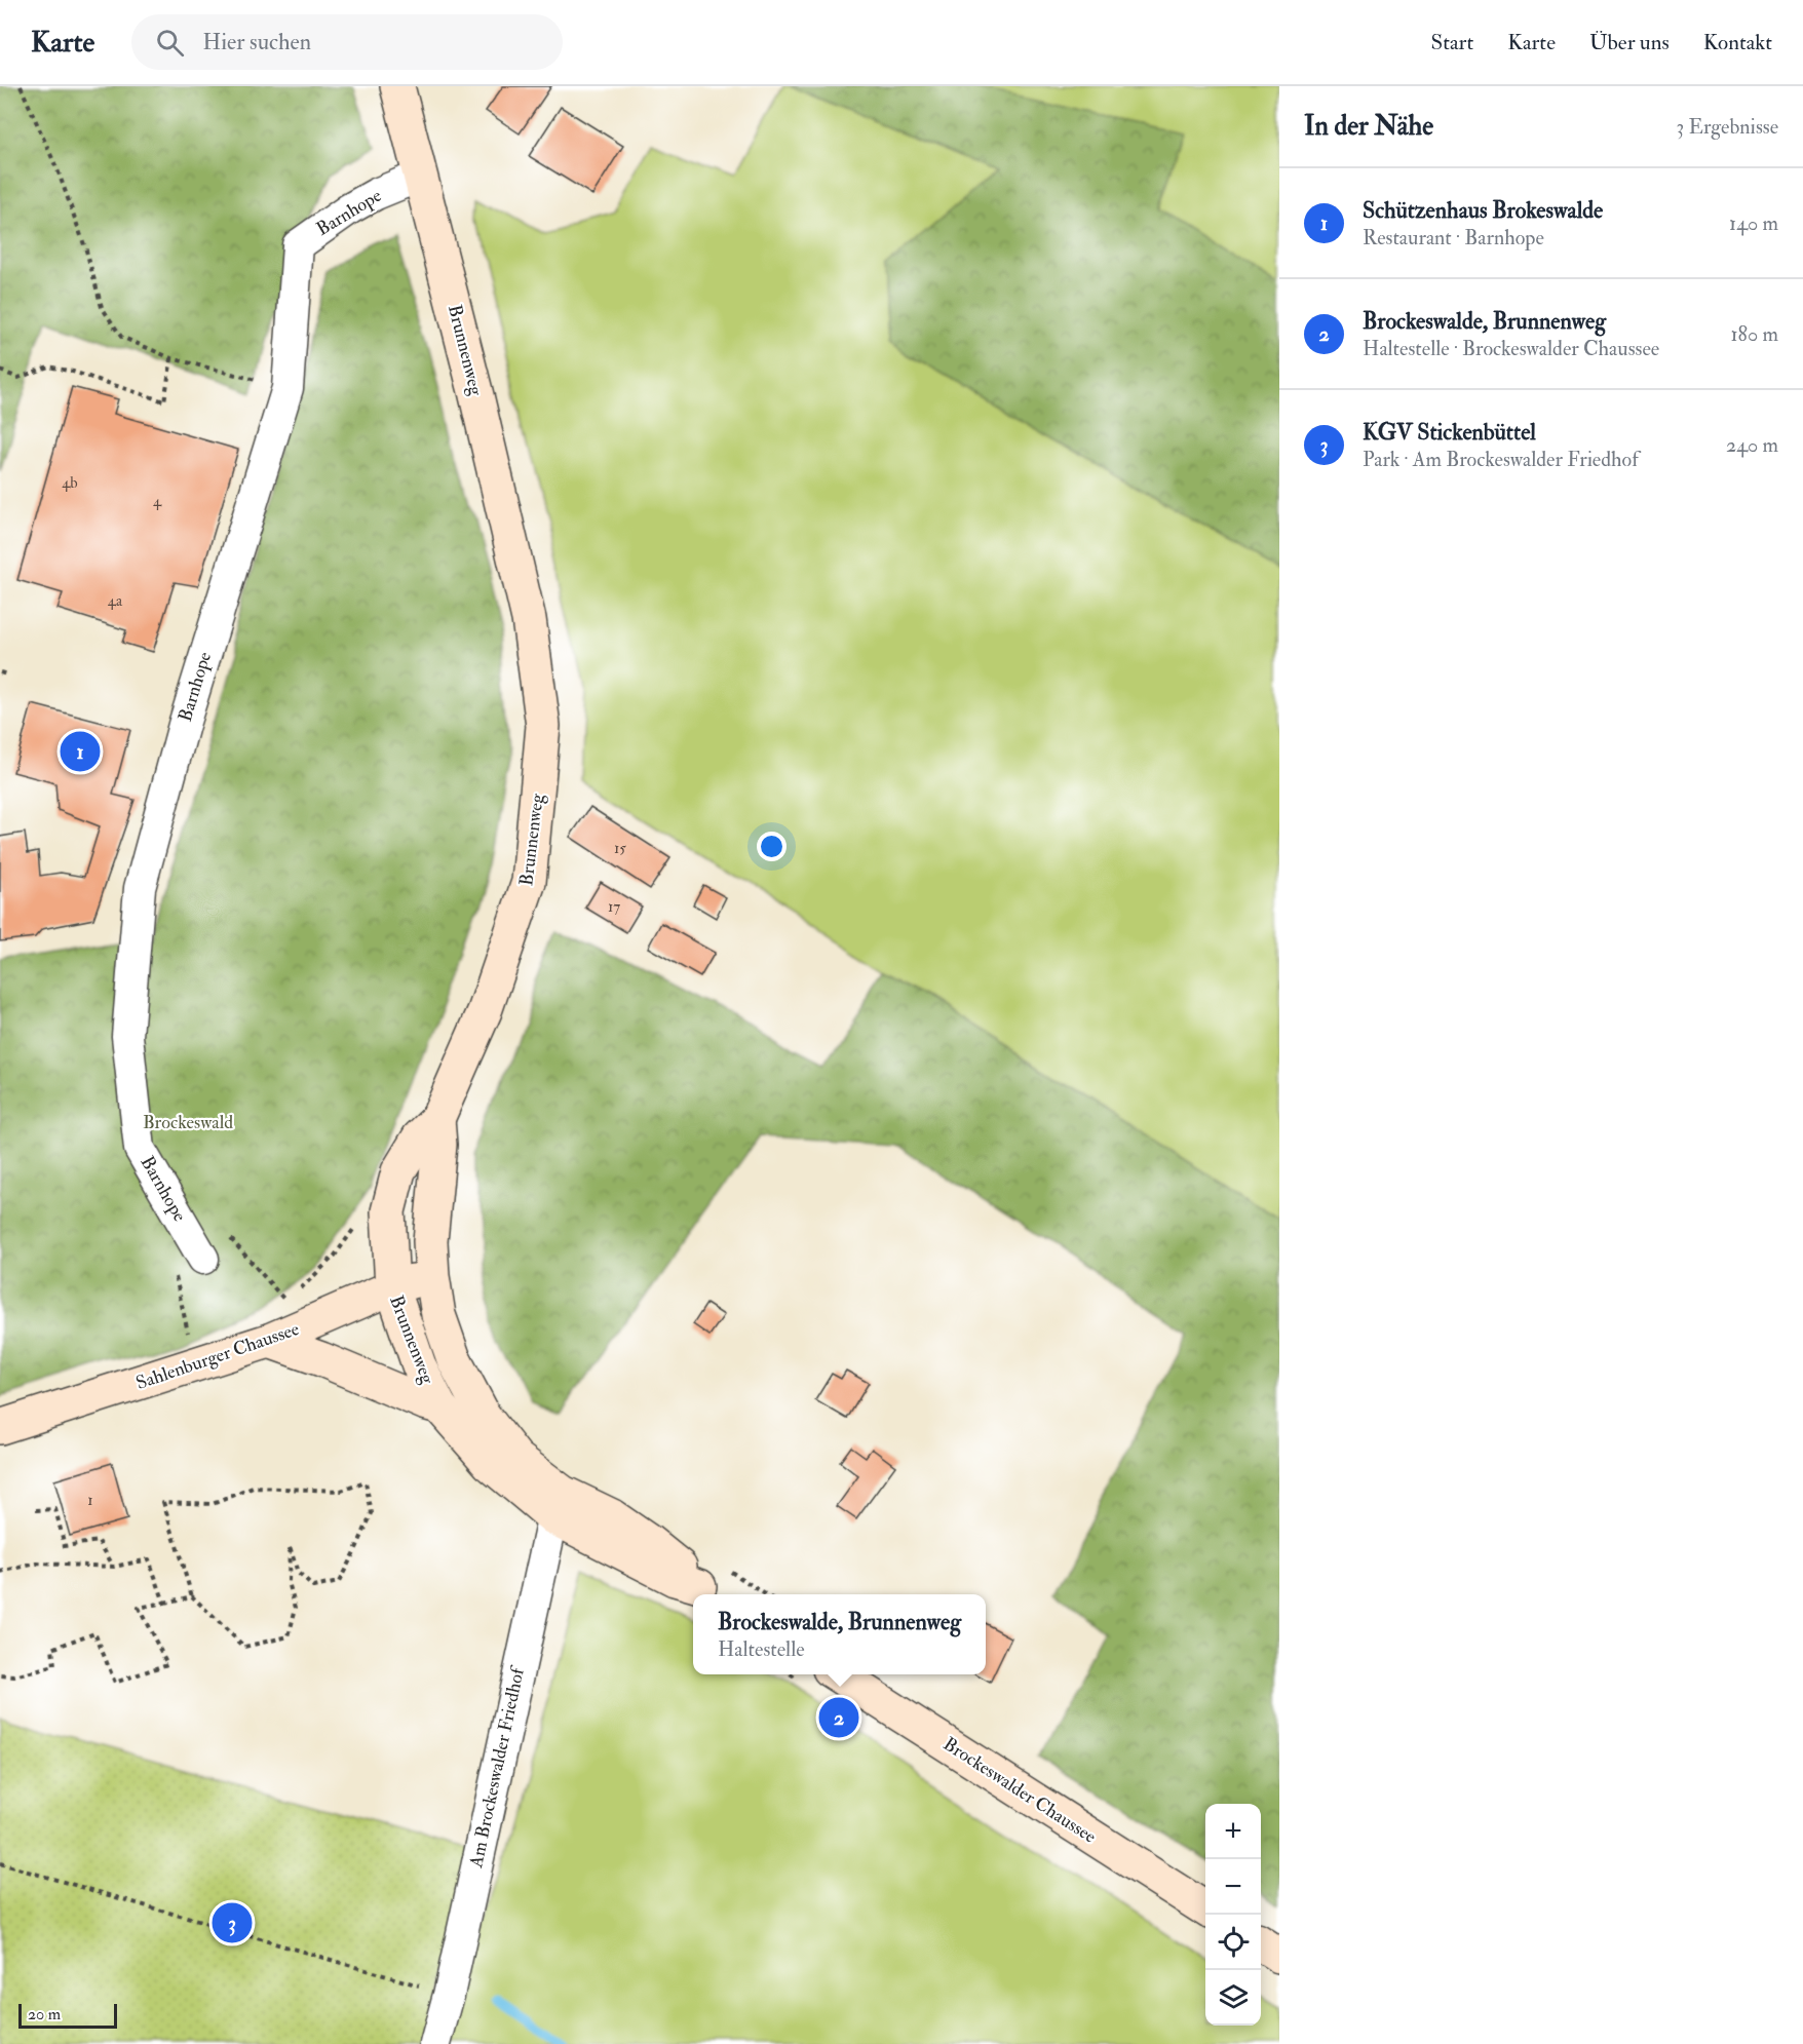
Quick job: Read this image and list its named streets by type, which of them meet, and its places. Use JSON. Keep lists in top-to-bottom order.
{
  "streets": {
    "street": [
      "Barnhope",
      "Brunnenweg",
      "Sahlenburger Chaussee",
      "Am Brockeswalder Friedhof",
      "Brockeswalder Chaussee"
    ]
  },
  "crossings": [
    ["Barnhope", "Brunnenweg"],
    ["Brunnenweg", "Sahlenburger Chaussee"],
    ["Brunnenweg", "Am Brockeswalder Friedhof"]
  ],
  "parks": ["Brockeswald"],
  "house_numbers": [
    "4b",
    "4",
    "4a",
    "15",
    "17",
    "1"
  ],
  "scale_bar": "20 m",
  "page": {
    "header": "Karte",
    "search": "Hier suchen",
    "nav": [
      "Start",
      "Karte",
      "Über uns",
      "Kontakt"
    ],
    "heading": ["In der Nähe", "3 Ergebnisse"],
    "list": [
      {
        "mark": "1",
        "name": "Schützenhaus Brokeswalde",
        "note": "Restaurant · Barnhope",
        "value": "140 m"
      },
      {
        "mark": "2",
        "name": "Brockeswalde, Brunnenweg",
        "note": "Haltestelle · Brockeswalder Chaussee",
        "value": "180 m"
      },
      {
        "mark": "3",
        "name": "KGV Stickenbüttel",
        "note": "Park · Am Brockeswalder Friedhof",
        "value": "240 m"
      }
    ],
    "pins": ["1", "2", "3"],
    "popup": ["Brockeswalde, Brunnenweg", "Haltestelle"],
    "map_buttons": ["+", "−"],
    "scale": "20 m"
  }
}
